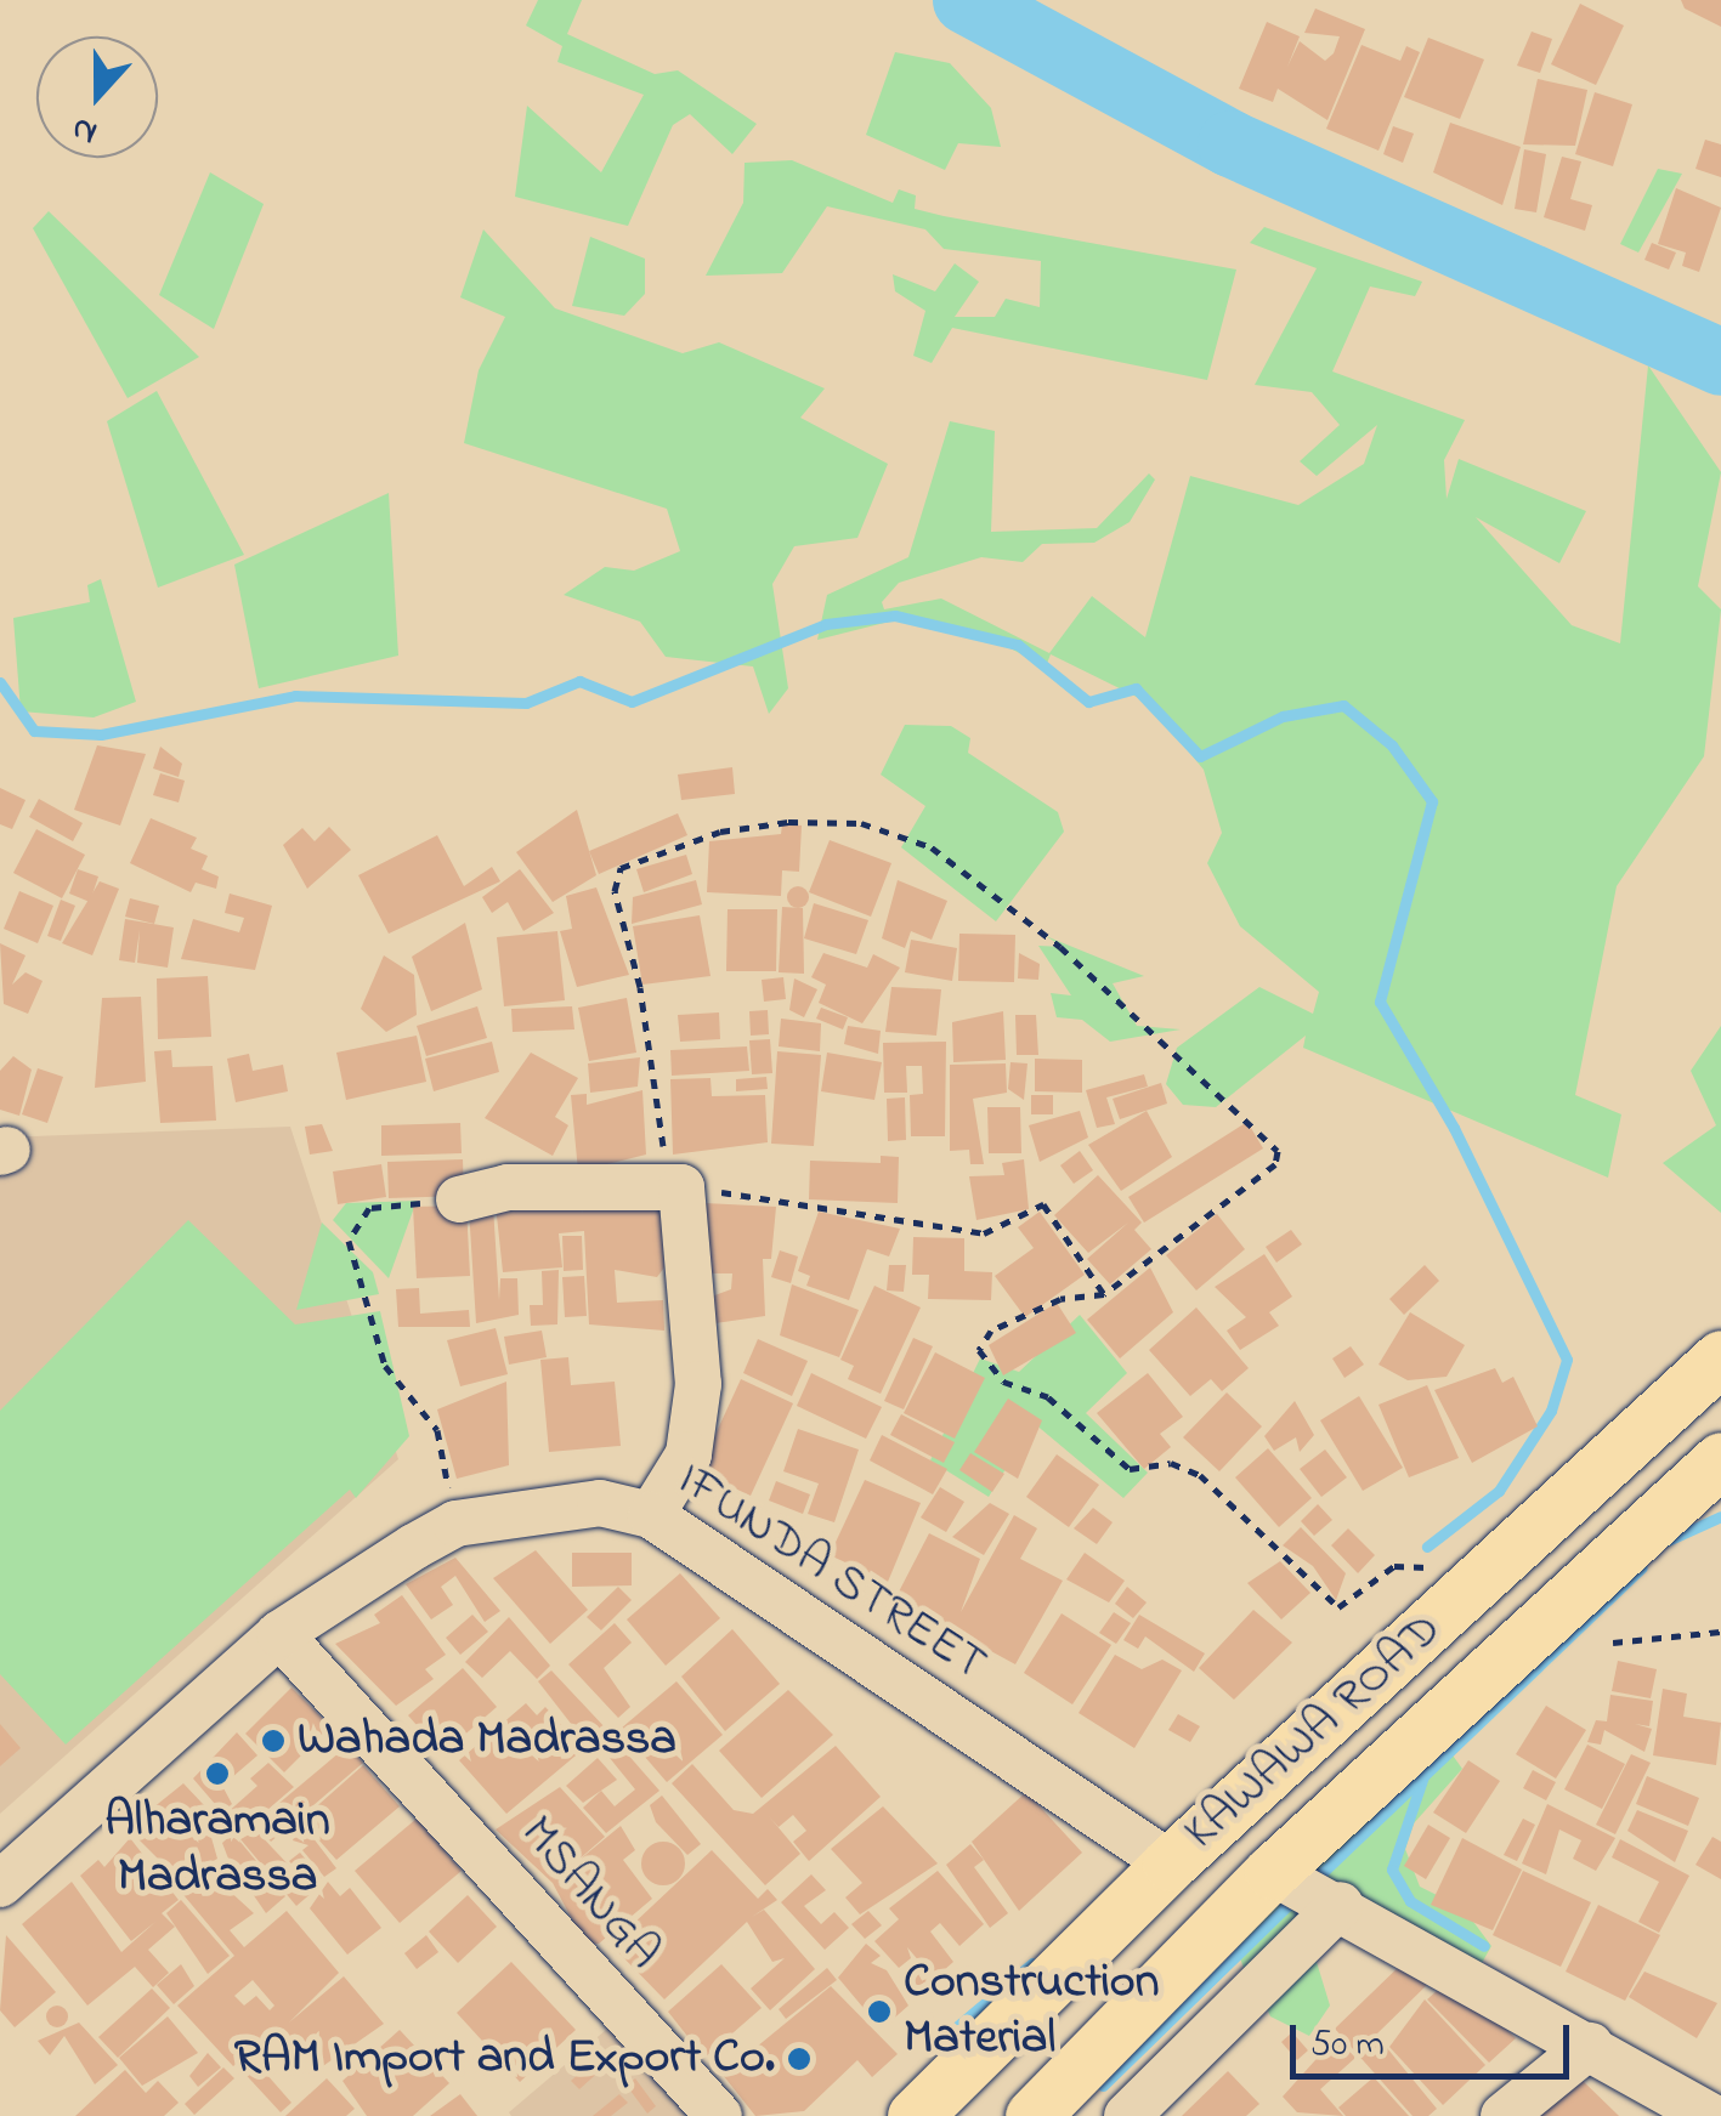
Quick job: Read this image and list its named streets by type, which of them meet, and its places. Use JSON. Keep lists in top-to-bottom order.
{
  "streets": {
    "main road": ["KAWAWA ROAD"],
    "street": ["IFUNDA STREET", "MSANGA"]
  },
  "crossings": [
    ["IFUNDA STREET", "KAWAWA ROAD"],
    ["IFUNDA STREET", "MSANGA"]
  ],
  "places": [
    "Wahada Madrassa",
    "Alharamain Madrassa",
    "Construction Material",
    "RAM Import and Export Co."
  ],
  "scale_bar": "50 m",
  "north": "bottom"
}
